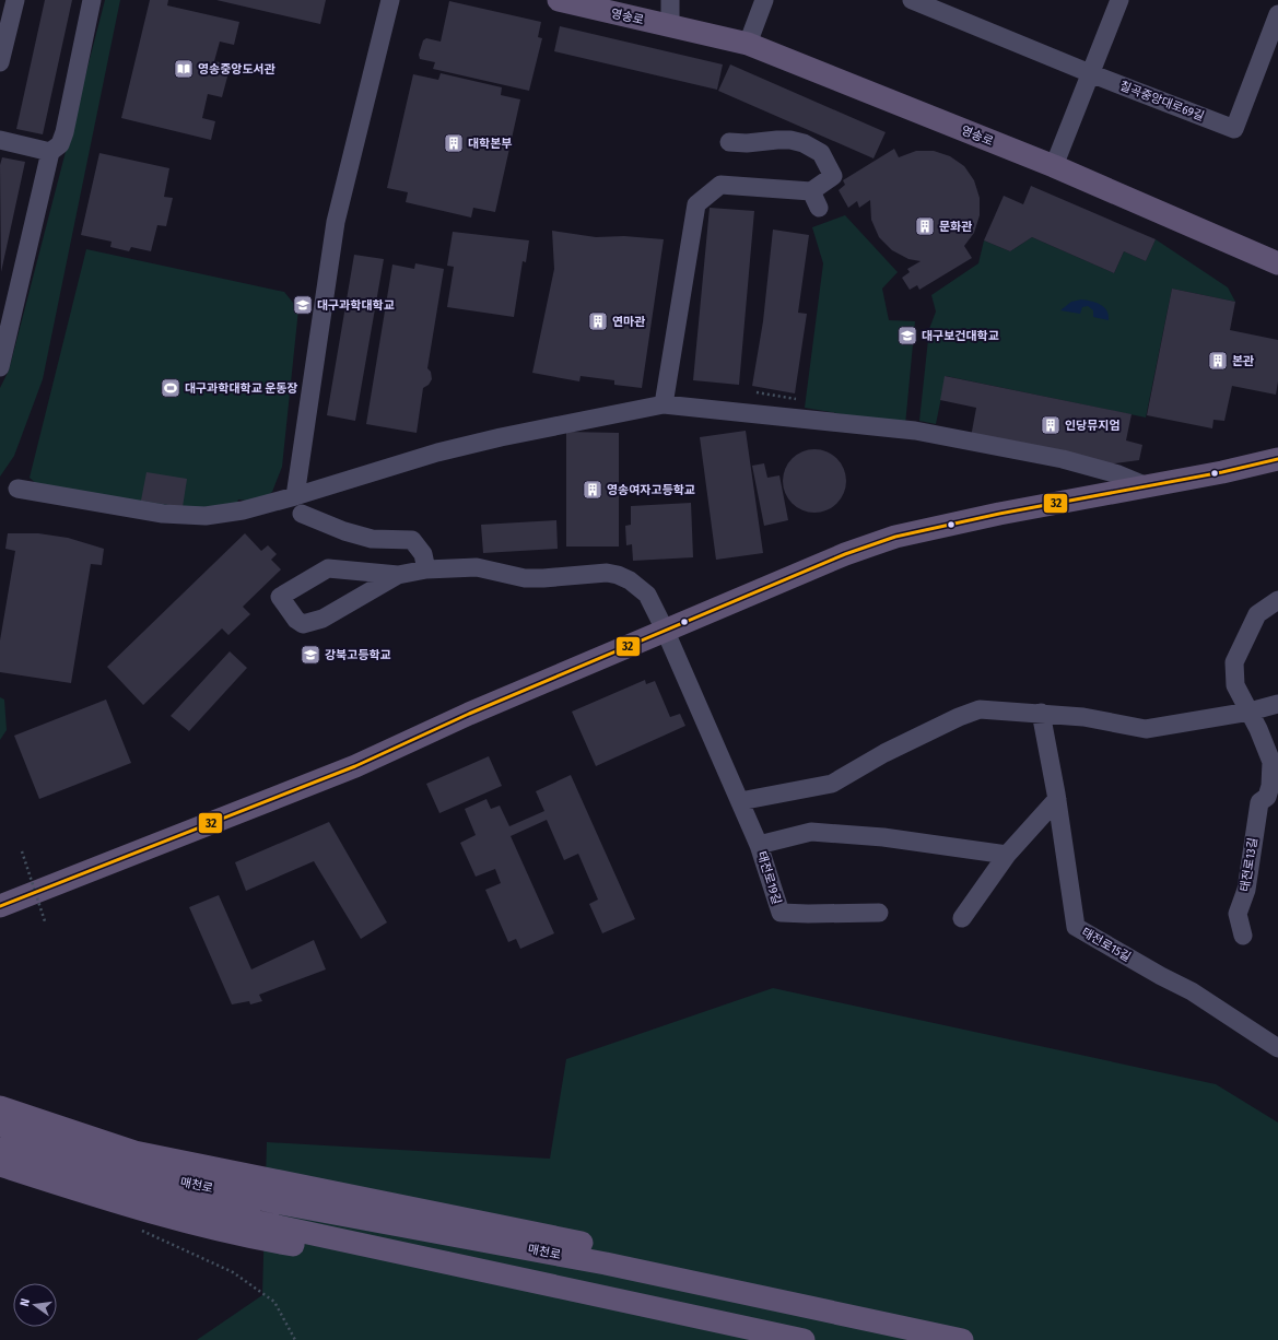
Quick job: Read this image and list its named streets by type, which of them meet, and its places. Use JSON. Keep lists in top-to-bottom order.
{
  "streets": {
    "main road": ["영송로", "매천로"],
    "street": [
      "칠곡중앙대로69길",
      "태전로13길",
      "태전로19길",
      "태전로15길"
    ]
  },
  "places": {
    "library": ["영송중앙도서관"],
    "building": [
      "대학본부",
      "문화관",
      "연마관",
      "본관",
      "인당뮤지엄",
      "영송여자고등학교"
    ],
    "school or university": ["대구과학대학교", "대구보건대학교", "강북고등학교"],
    "sports": ["대구과학대학교 운동장"]
  },
  "lines": ["transit line 32"],
  "north": "left"
}
